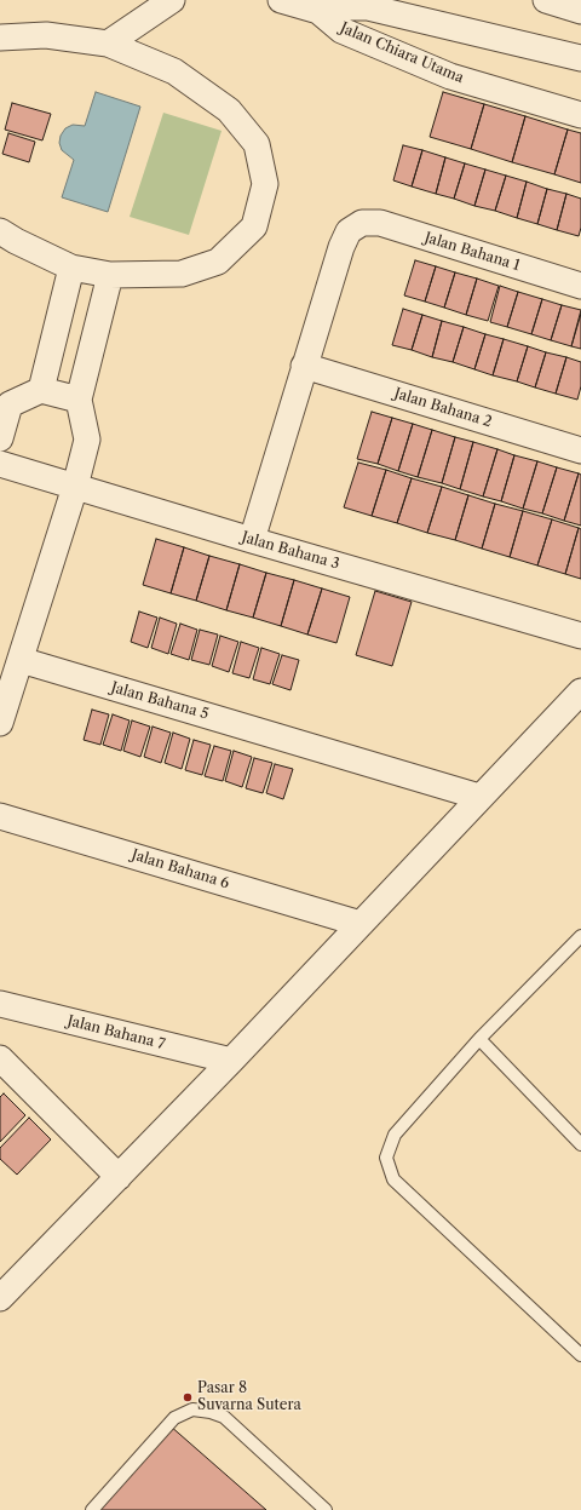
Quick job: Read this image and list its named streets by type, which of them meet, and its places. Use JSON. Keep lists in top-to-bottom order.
{
  "streets": {
    "street": [
      "Jalan Chiara Utama",
      "Jalan Bahana 1",
      "Jalan Bahana 2",
      "Jalan Bahana 3",
      "Jalan Bahana 5",
      "Jalan Bahana 6",
      "Jalan Bahana 7"
    ]
  },
  "crossings": [
    ["Jalan Bahana 1", "Jalan Bahana 2"]
  ],
  "places": ["Pasar 8 Suvarna Sutera"]
}
